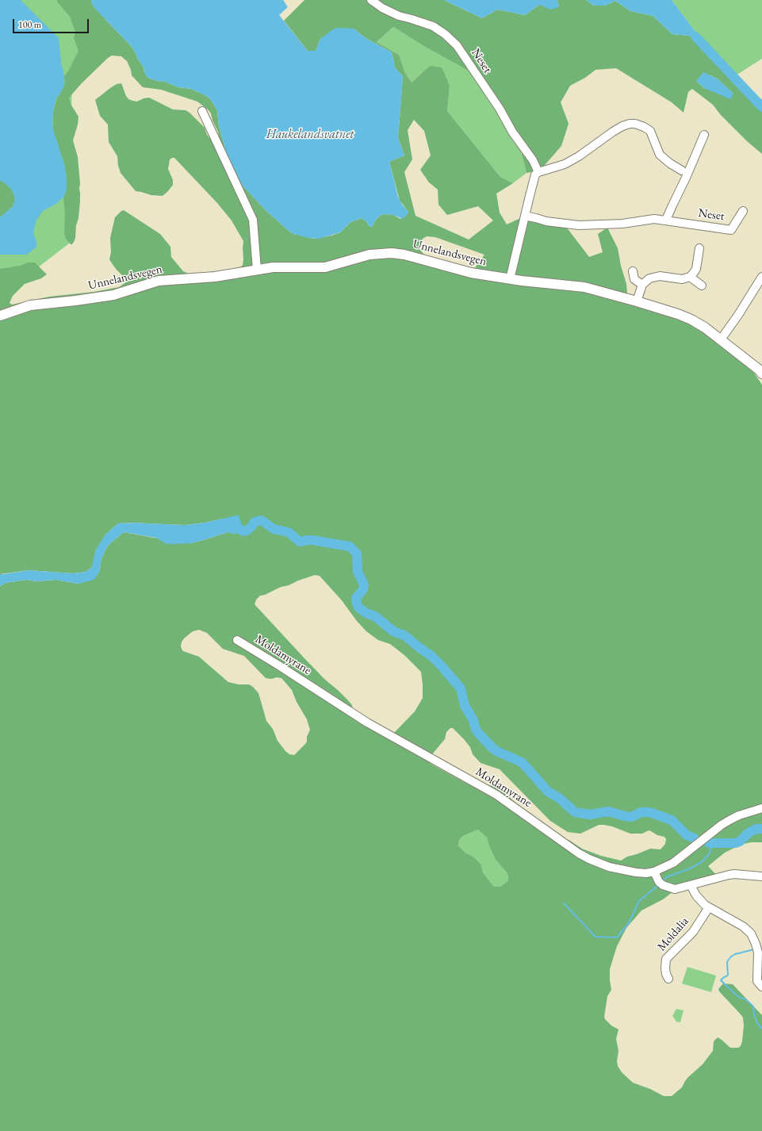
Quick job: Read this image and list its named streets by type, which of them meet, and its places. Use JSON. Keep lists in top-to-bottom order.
{
  "streets": {
    "main road": ["Unnelandsvegen"],
    "street": ["Neset", "Moldamyrane", "Moldalia"]
  },
  "water": ["Haukelandsvatnet"],
  "scale_bar": "100 m"
}
